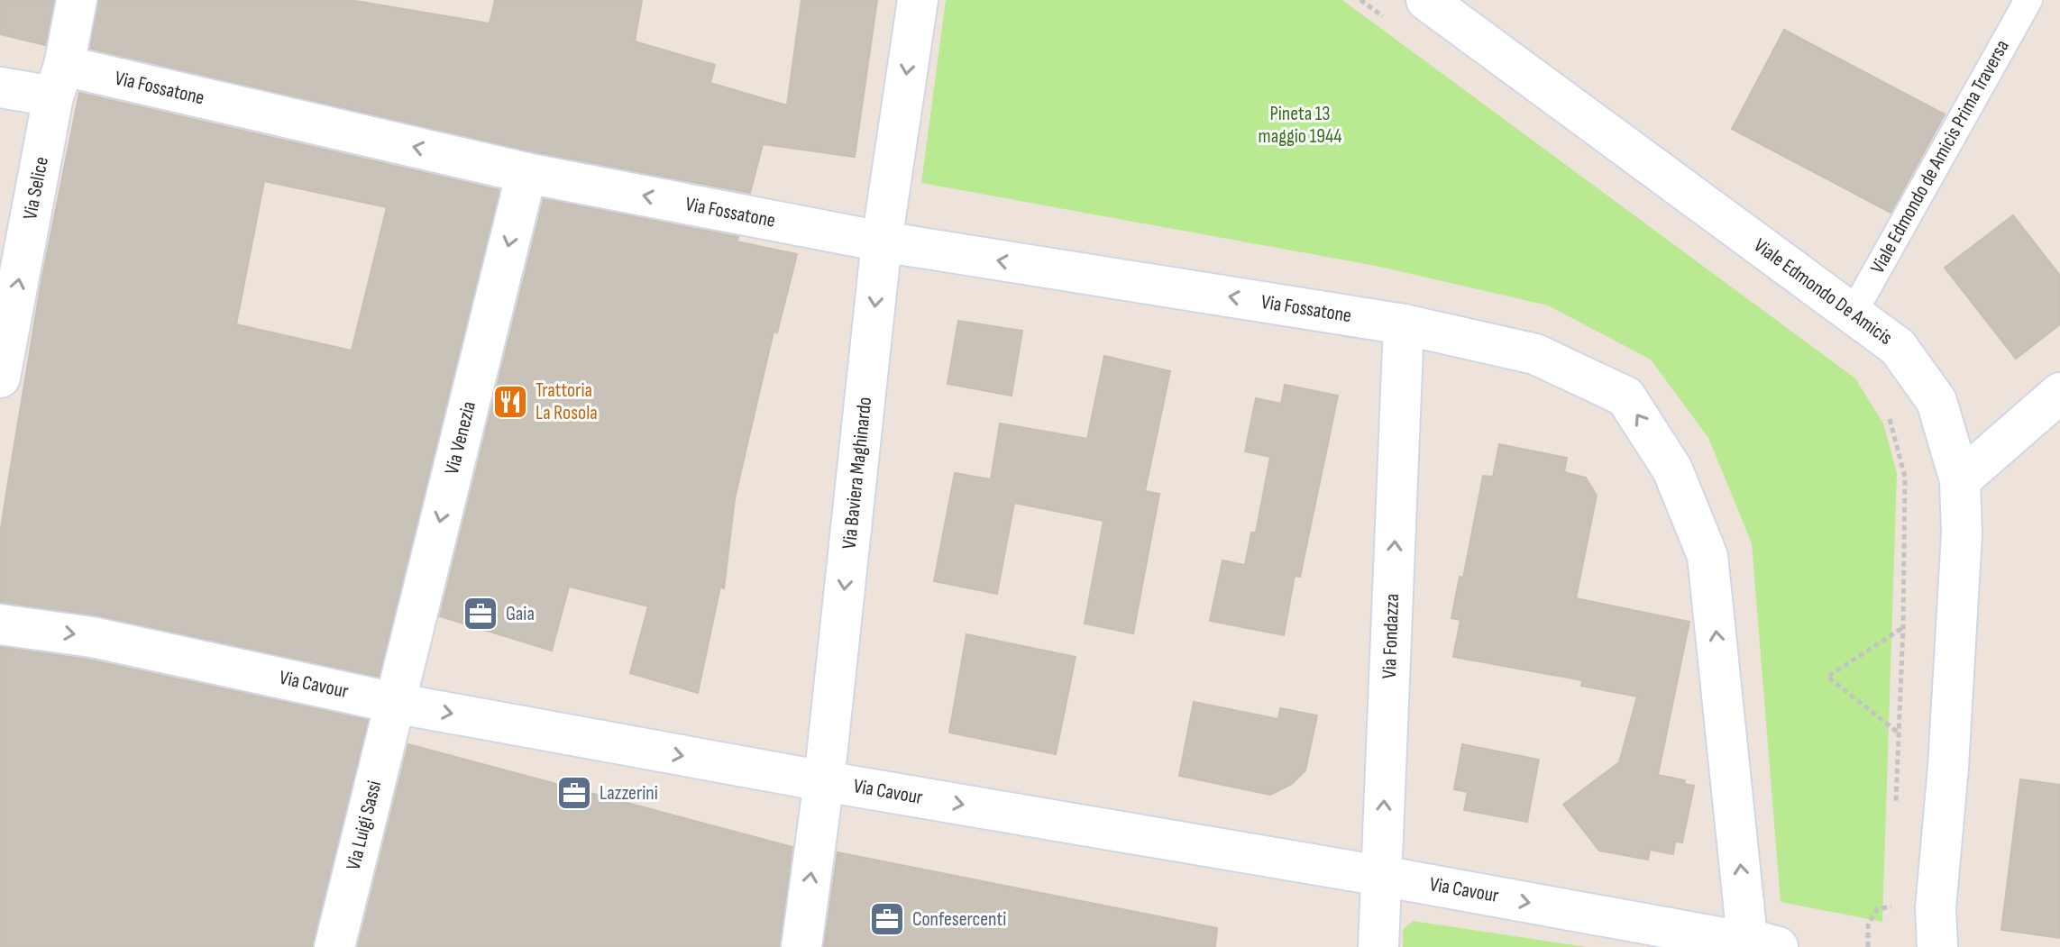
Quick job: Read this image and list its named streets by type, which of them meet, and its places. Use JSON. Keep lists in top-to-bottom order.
{
  "streets": {
    "street": [
      "Via Fossatone",
      "Via Selice",
      "Viale Edmondo De Amicis",
      "Via Venezia",
      "Via Baviera Maghinardo",
      "Via Fondazza",
      "Via Cavour",
      "Via Luigi Sassi"
    ],
    "lane": ["Viale Edmondo de Amicis Prima Traversa"]
  },
  "crossings": [
    ["Via Fossatone", "Via Selice"],
    ["Via Fossatone", "Via Venezia"],
    ["Via Fossatone", "Via Baviera Maghinardo"],
    ["Via Fossatone", "Via Fondazza"],
    ["Viale Edmondo de Amicis Prima Traversa", "Viale Edmondo De Amicis"],
    ["Via Venezia", "Via Cavour"],
    ["Via Venezia", "Via Luigi Sassi"],
    ["Via Baviera Maghinardo", "Via Cavour"],
    ["Via Fondazza", "Via Cavour"],
    ["Via Cavour", "Via Luigi Sassi"]
  ],
  "one_way": [
    "Via Fossatone",
    "Via Selice",
    "Via Venezia",
    "Via Fondazza",
    "Via Cavour"
  ],
  "parks": ["Pineta 13 maggio 1944"],
  "places": {
    "restaurant": ["Trattoria La Rosola"],
    "office": ["Gaia", "Lazzerini", "Confesercenti"]
  }
}
